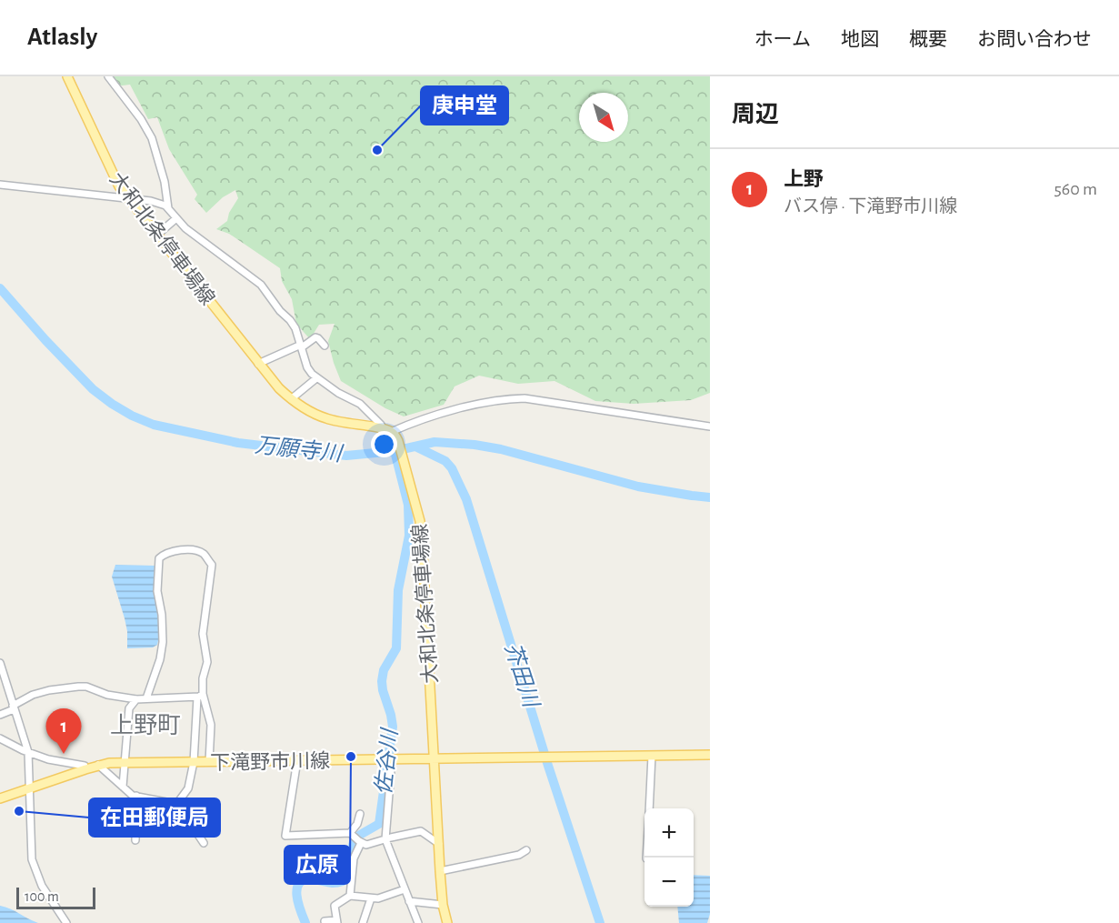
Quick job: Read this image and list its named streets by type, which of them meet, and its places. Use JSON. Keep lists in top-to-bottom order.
{
  "streets": {
    "main road": ["大和北条停車場線", "下滝野市川線"]
  },
  "crossings": [
    ["大和北条停車場線", "下滝野市川線"]
  ],
  "districts": ["上野町"],
  "water": ["万願寺川", "芥田川", "佐谷川"],
  "places": ["庚申堂", "広原", "在田郵便局"],
  "scale_bar": "100 m",
  "north": "bottom right",
  "page": {
    "header": "Atlasly",
    "nav": [
      "ホーム",
      "地図",
      "概要",
      "お問い合わせ"
    ],
    "heading": "周辺",
    "list": [
      {
        "mark": "1",
        "name": "上野",
        "note": "バス停 · 下滝野市川線",
        "value": "560 m"
      }
    ],
    "pins": "1",
    "map_buttons": ["+", "−"],
    "scale": "100 m"
  }
}
